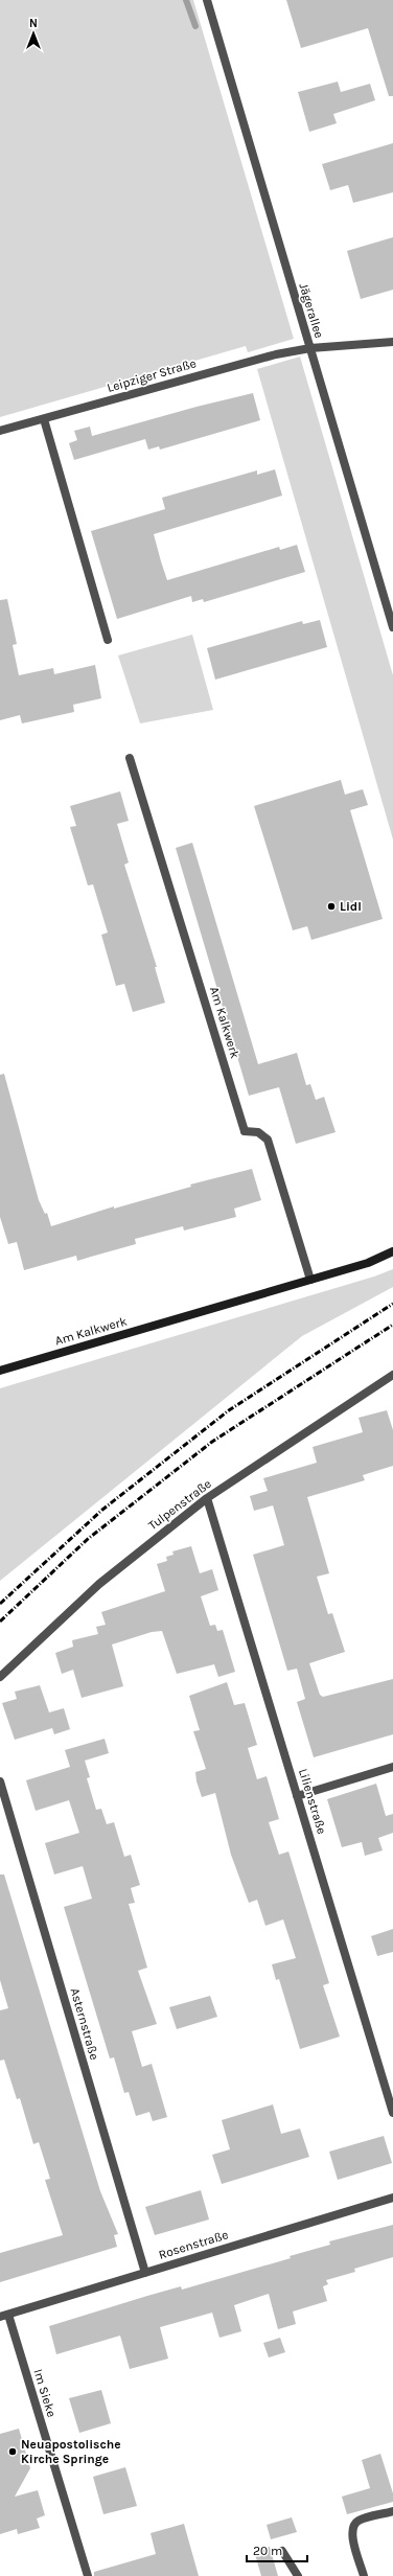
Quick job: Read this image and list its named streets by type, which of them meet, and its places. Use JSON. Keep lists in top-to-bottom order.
{
  "streets": {
    "street": [
      "Jägerallee",
      "Leipziger Straße",
      "Am Kalkwerk",
      "Tulpenstraße",
      "Lilienstraße",
      "Asternstraße",
      "Rosenstraße",
      "Im Sieke"
    ]
  },
  "crossings": [
    ["Jägerallee", "Leipziger Straße"],
    ["Tulpenstraße", "Lilienstraße"],
    ["Asternstraße", "Rosenstraße"],
    ["Rosenstraße", "Im Sieke"]
  ],
  "places": ["Lidl", "Neuapostolische Kirche Springe"],
  "scale_bar": "20 m",
  "north": "top"
}
